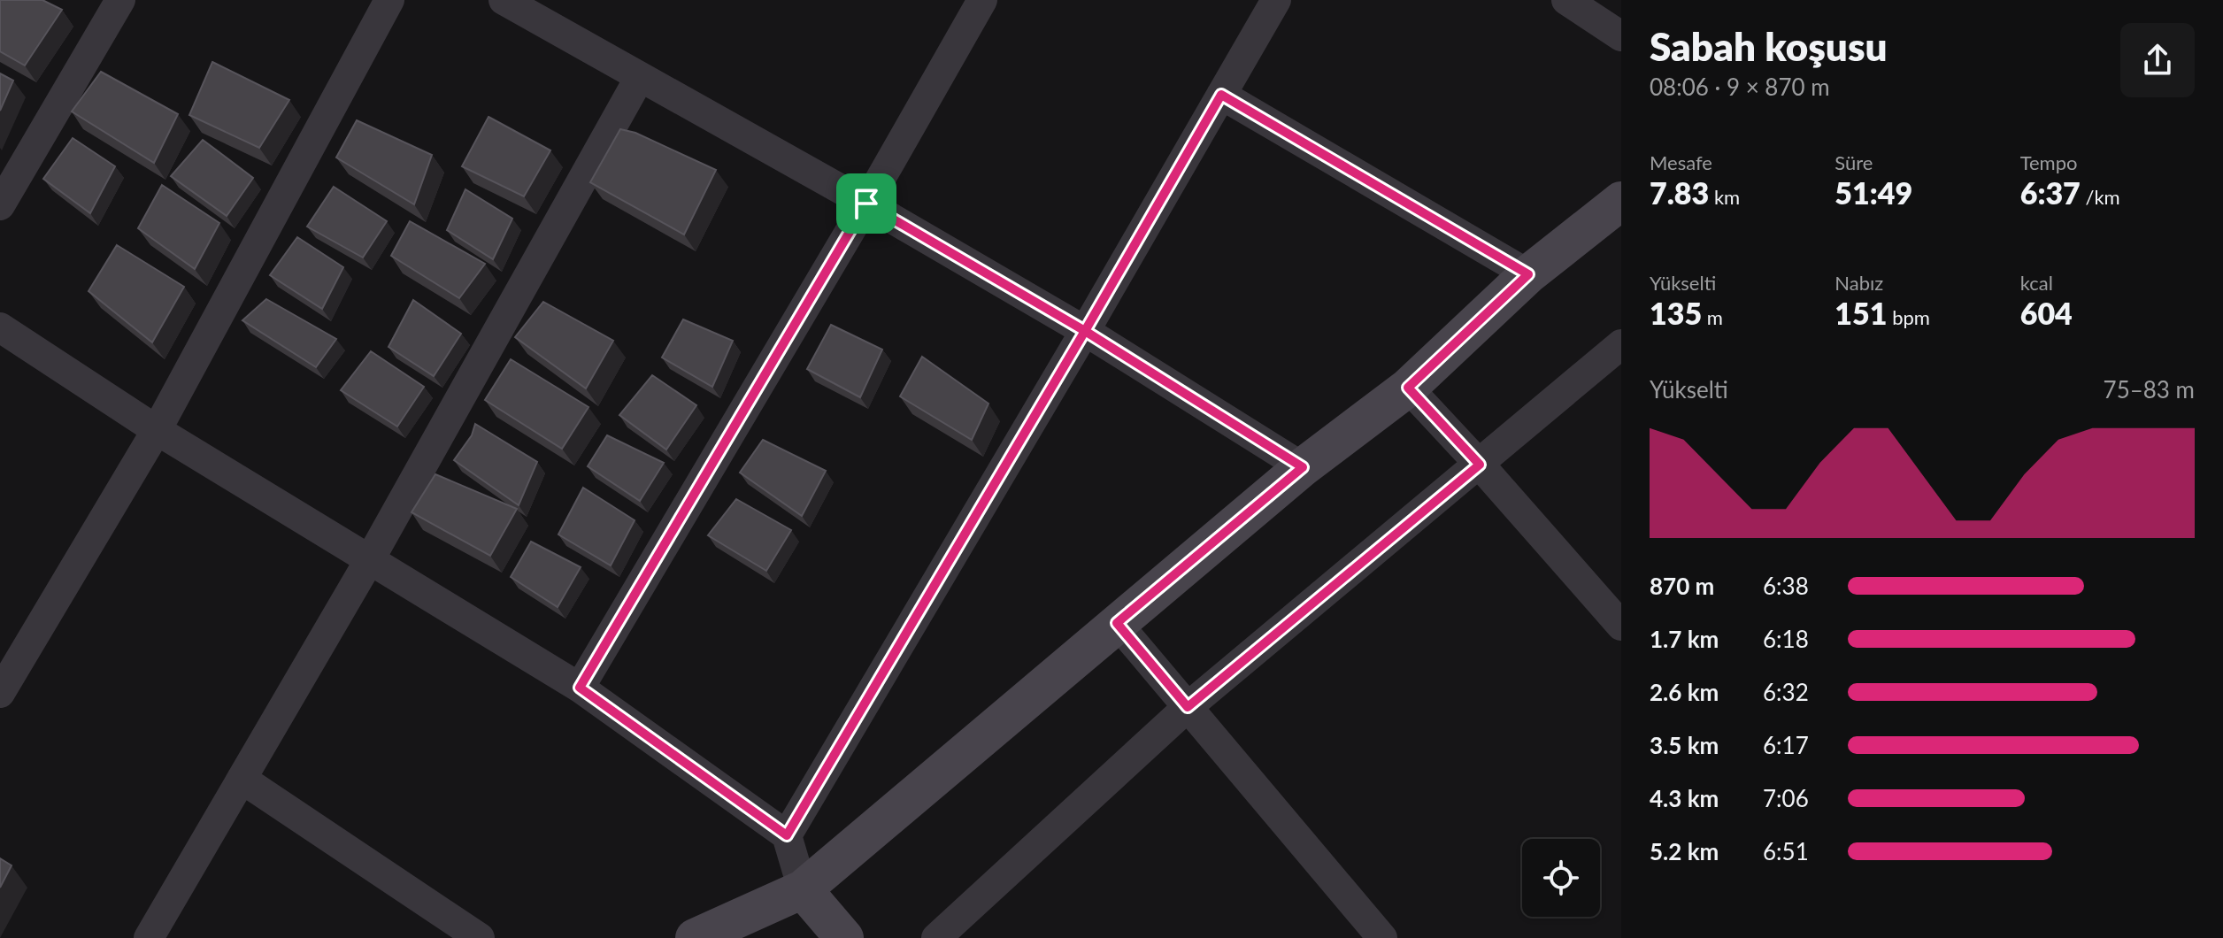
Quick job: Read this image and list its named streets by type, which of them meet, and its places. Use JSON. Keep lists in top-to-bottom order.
{
  "page": {
    "heading": ["Sabah koşusu", "08:06 · 9 × 870 m"],
    "stats": [
      ["Mesafe", "7.83 km"],
      ["Süre", "51:49"],
      ["Tempo", "6:37 /km"],
      ["Yükselti", "135 m"],
      ["Nabız", "151 bpm"],
      ["kcal", "604"]
    ],
    "chart": ["Yükselti", "75–83 m"],
    "list": [
      {
        "name": "870 m",
        "note": "6:38"
      },
      {
        "name": "1.7 km",
        "note": "6:18"
      },
      {
        "name": "2.6 km",
        "note": "6:32"
      },
      {
        "name": "3.5 km",
        "note": "6:17"
      },
      {
        "name": "4.3 km",
        "note": "7:06"
      },
      {
        "name": "5.2 km",
        "note": "6:51"
      }
    ]
  }
}
